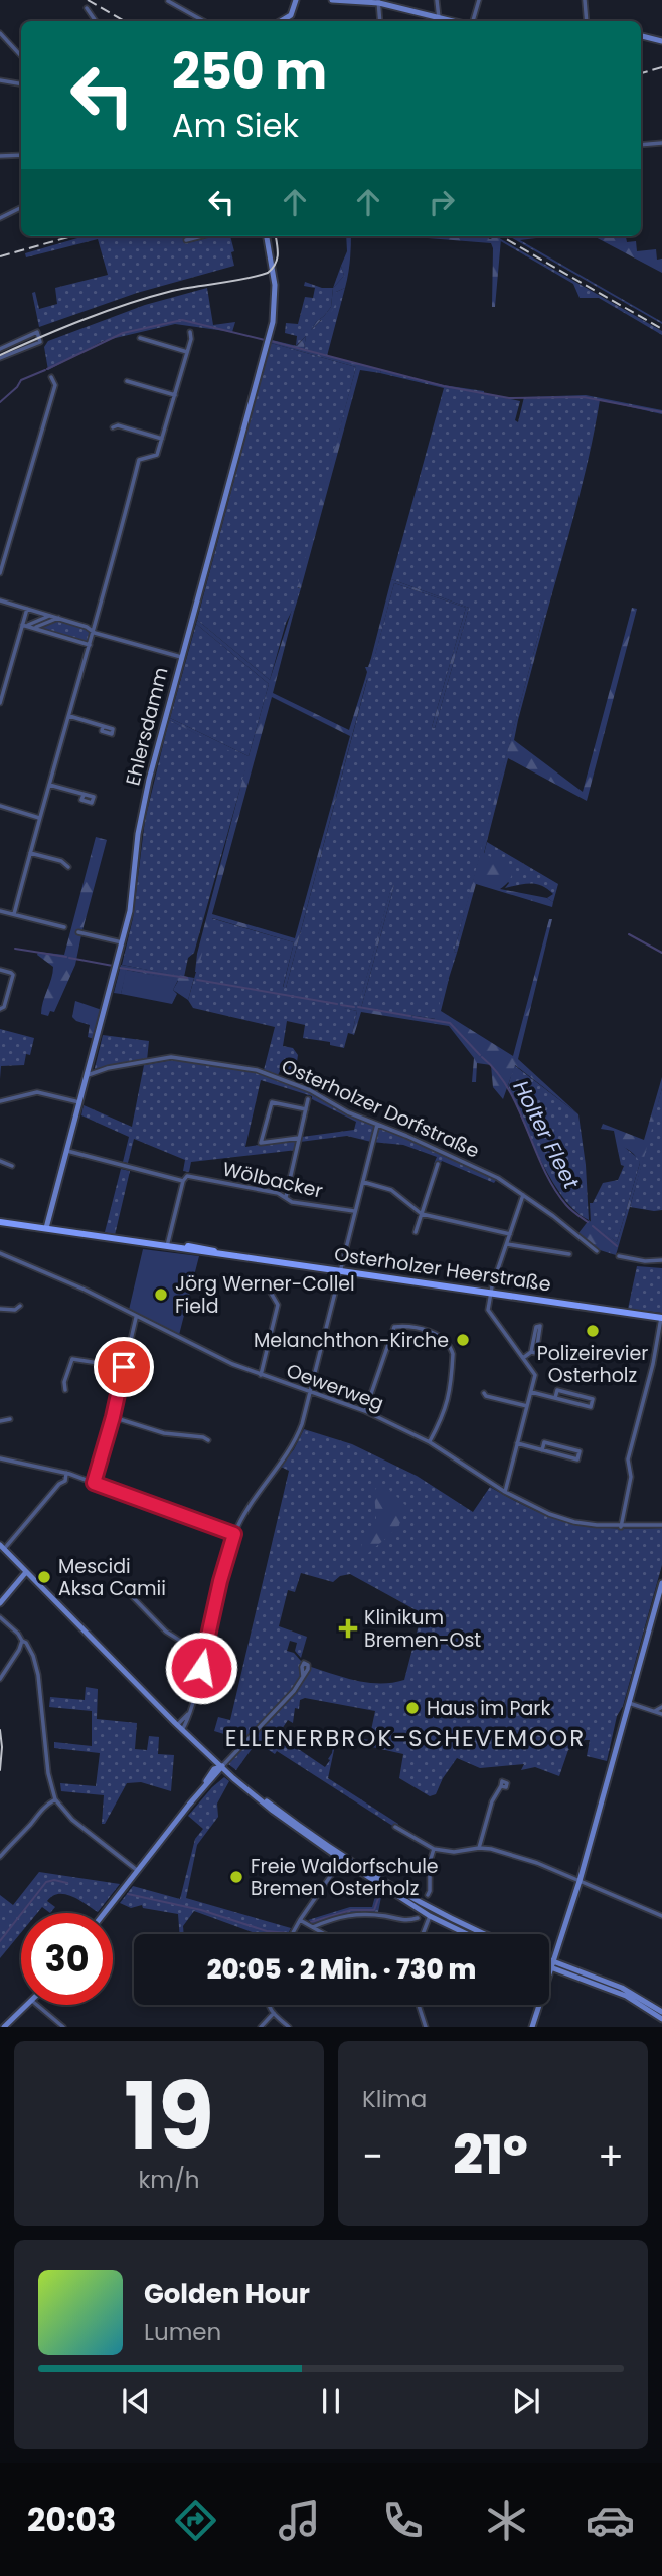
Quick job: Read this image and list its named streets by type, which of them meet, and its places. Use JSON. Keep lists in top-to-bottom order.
{
  "streets": {
    "main road": ["Ehlersdamm", "Osterholzer Heerstraße"],
    "street": ["Osterholzer Dorfstraße", "Wölbacker", "Oewerweg"]
  },
  "crossings": [
    ["Ehlersdamm", "Osterholzer Dorfstraße"],
    ["Ehlersdamm", "Wölbacker"],
    ["Ehlersdamm", "Osterholzer Heerstraße"]
  ],
  "districts": ["ELLENERBROK-SCHEVEMOOR"],
  "water": ["Holter Fleet"],
  "places": {
    "other": [
      "Jörg Werner-Collel Field",
      "Polizeirevier Osterholz",
      "Melanchthon-Kirche",
      "Mescidi Aksa Camii",
      "Haus im Park",
      "Freie Waldorfschule Bremen Osterholz"
    ],
    "health": ["Klinikum Bremen-Ost"]
  },
  "page": {
    "turn": ["250 m", "Am Siek"],
    "limit": "30",
    "trip": "20:05 · 2 Min. · 730 m",
    "tile": [
      ["19", "km/h"],
      "Klima"
    ],
    "heat": ["−", "21°", "+"],
    "song": ["Golden Hour", "Lumen"],
    "tabs": "20:03"
  }
}
